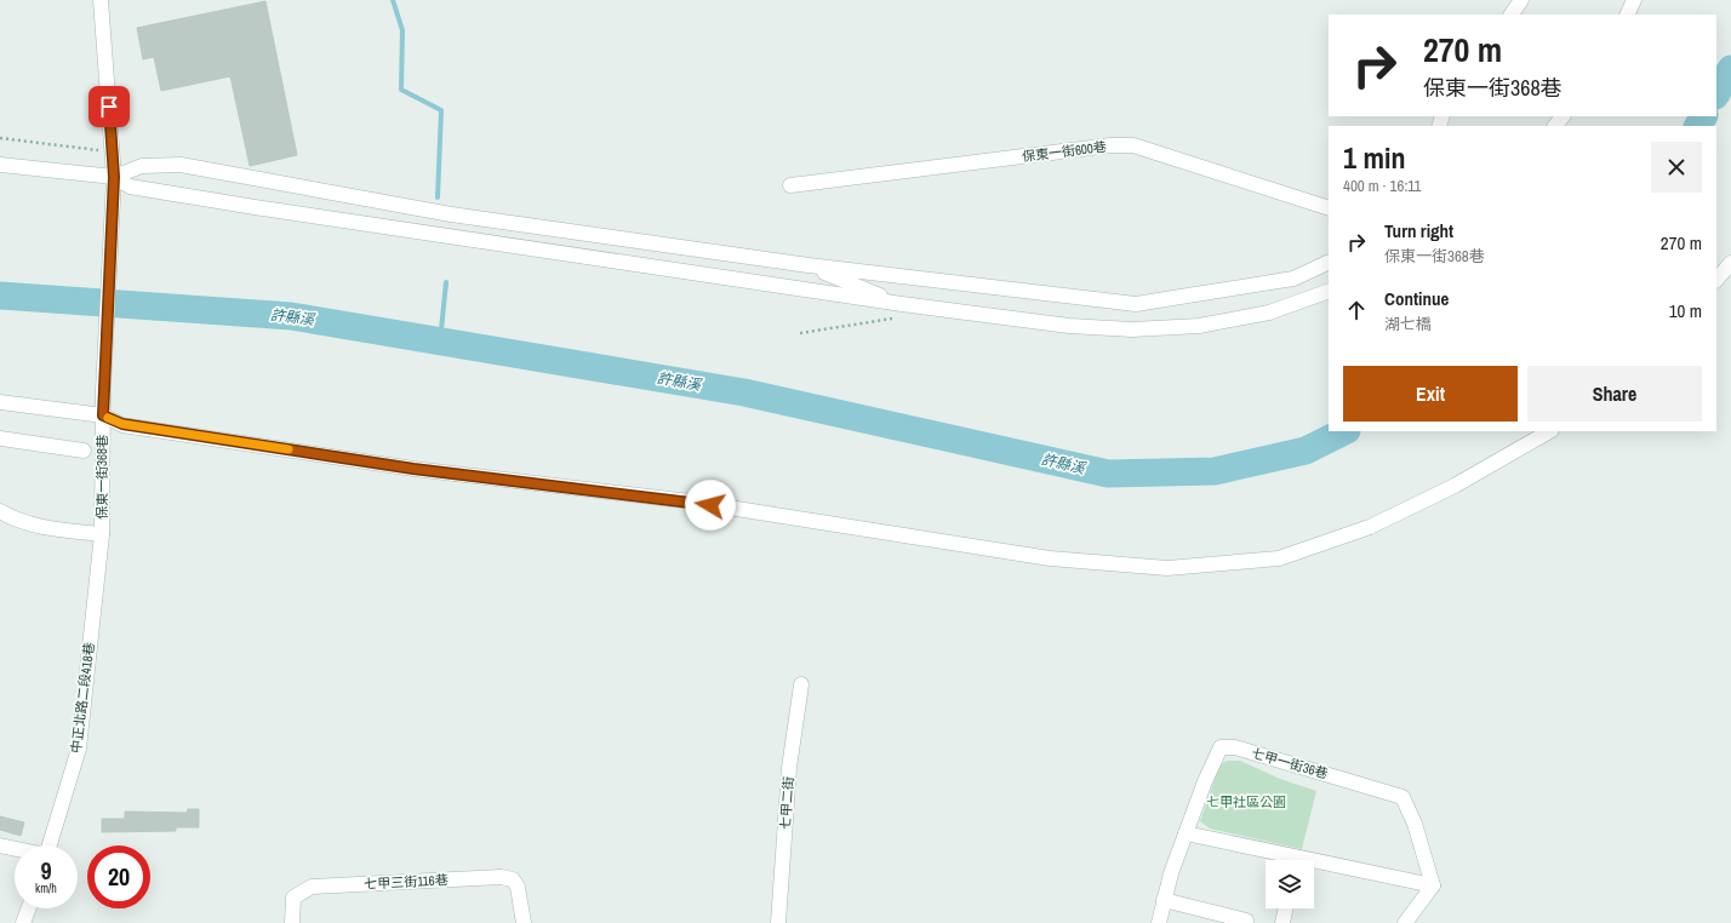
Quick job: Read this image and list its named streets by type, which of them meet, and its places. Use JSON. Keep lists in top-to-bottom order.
{
  "streets": {
    "street": [
      "保東一街600巷",
      "保東一街368巷",
      "中正北路二段418巷",
      "七甲一街36巷",
      "七甲二街",
      "七甲三街116巷"
    ]
  },
  "crossings": [
    ["保東一街368巷", "中正北路二段418巷"]
  ],
  "water": ["許縣溪"],
  "parks": ["七甲社區公園"],
  "page": {
    "turn": ["270 m", "保東一街368巷"],
    "heading": ["1 min", "400 m · 16:11"],
    "list": [
      {
        "name": "Turn right",
        "note": "保東一街368巷",
        "value": "270 m"
      },
      {
        "name": "Continue",
        "note": "湖七橋",
        "value": "10 m"
      }
    ],
    "buttons": ["Exit", "Share"],
    "speed": "9 km/h",
    "limit": "20"
  }
}
